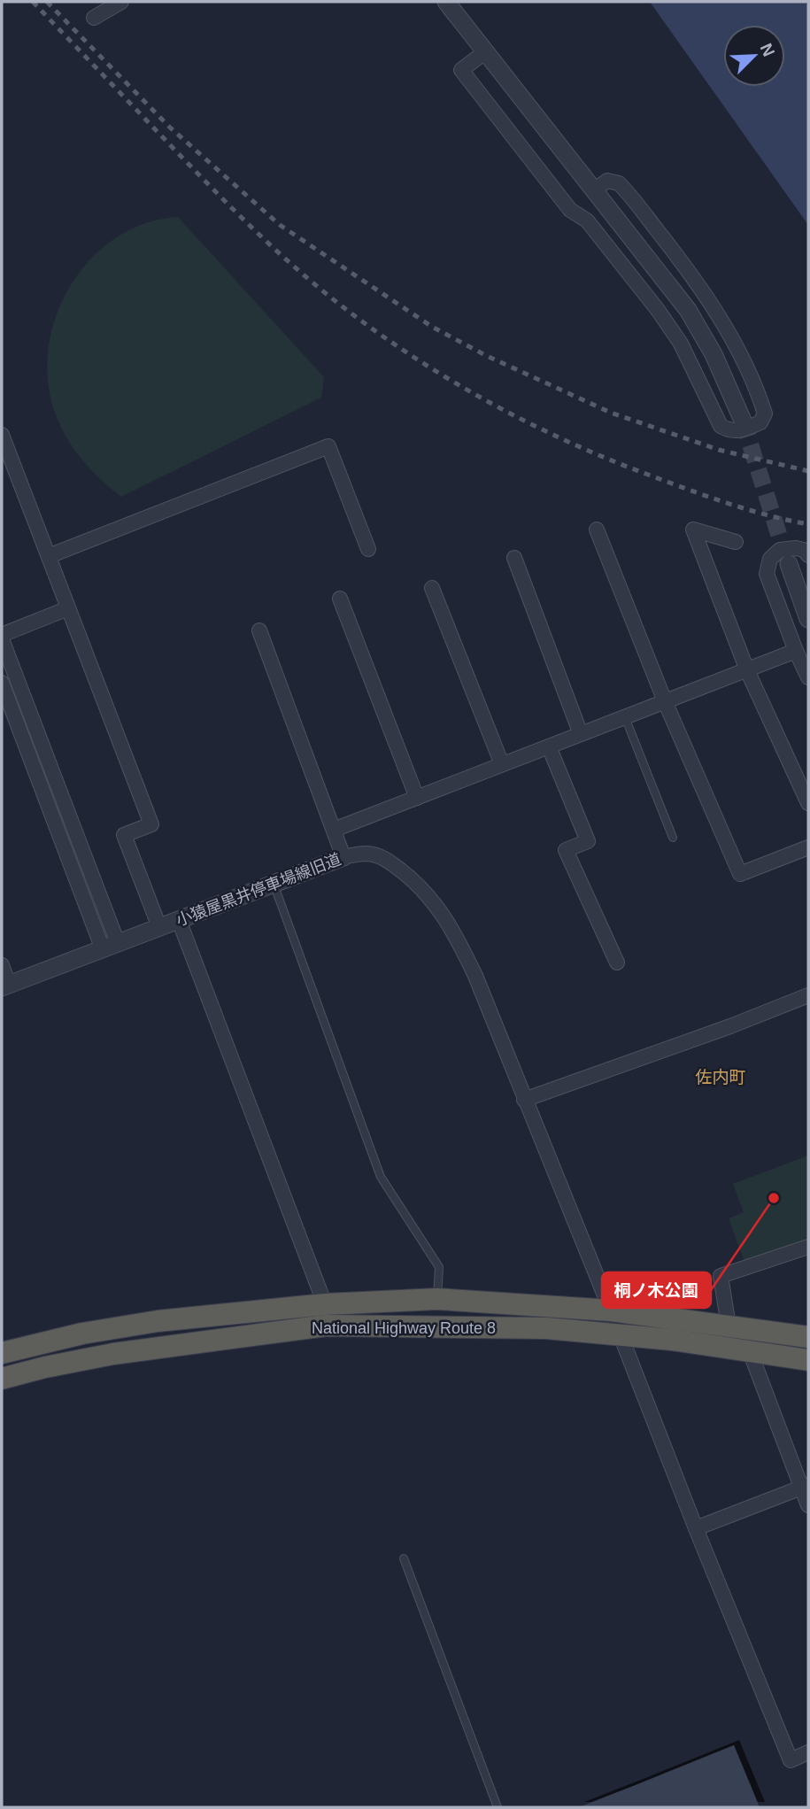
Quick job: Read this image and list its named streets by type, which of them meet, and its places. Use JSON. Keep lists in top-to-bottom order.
{
  "streets": {
    "highway": ["National Highway Route 8"],
    "street": ["小猿屋黒井停車場線旧道"]
  },
  "crossings": [
    ["小猿屋黒井停車場線旧道", "National Highway Route 8"]
  ],
  "districts": ["佐内町"],
  "places": ["桐ノ木公園"],
  "north": "top right"
}
